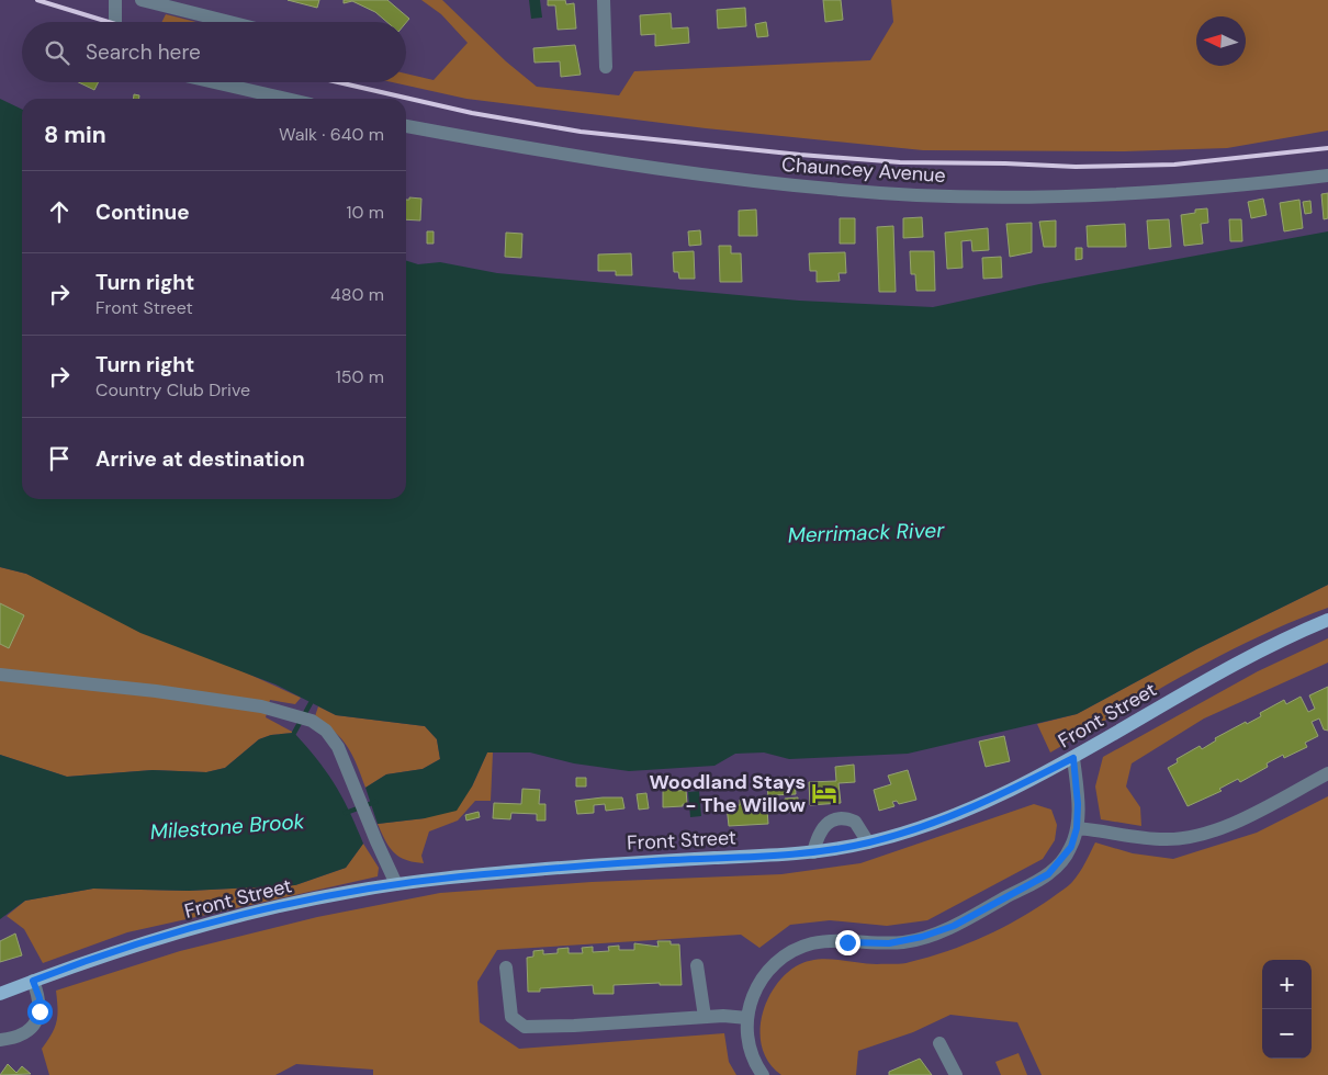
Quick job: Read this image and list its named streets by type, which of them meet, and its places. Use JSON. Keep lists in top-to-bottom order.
{
  "streets": {
    "main road": ["Front Street"],
    "street": ["Chauncey Avenue"]
  },
  "water": ["Merrimack River", "Milestone Brook"],
  "places": {
    "hotel": ["Woodland Stays - The Willow"]
  },
  "north": "left",
  "page": {
    "search": "Search here",
    "heading": ["8 min", "Walk · 640 m"],
    "list": [
      ["Continue", "10 m"],
      ["Turn right", "Front Street", "480 m"],
      ["Turn right", "Country Club Drive", "150 m"],
      "Arrive at destination"
    ],
    "map_buttons": ["+", "−"]
  }
}
